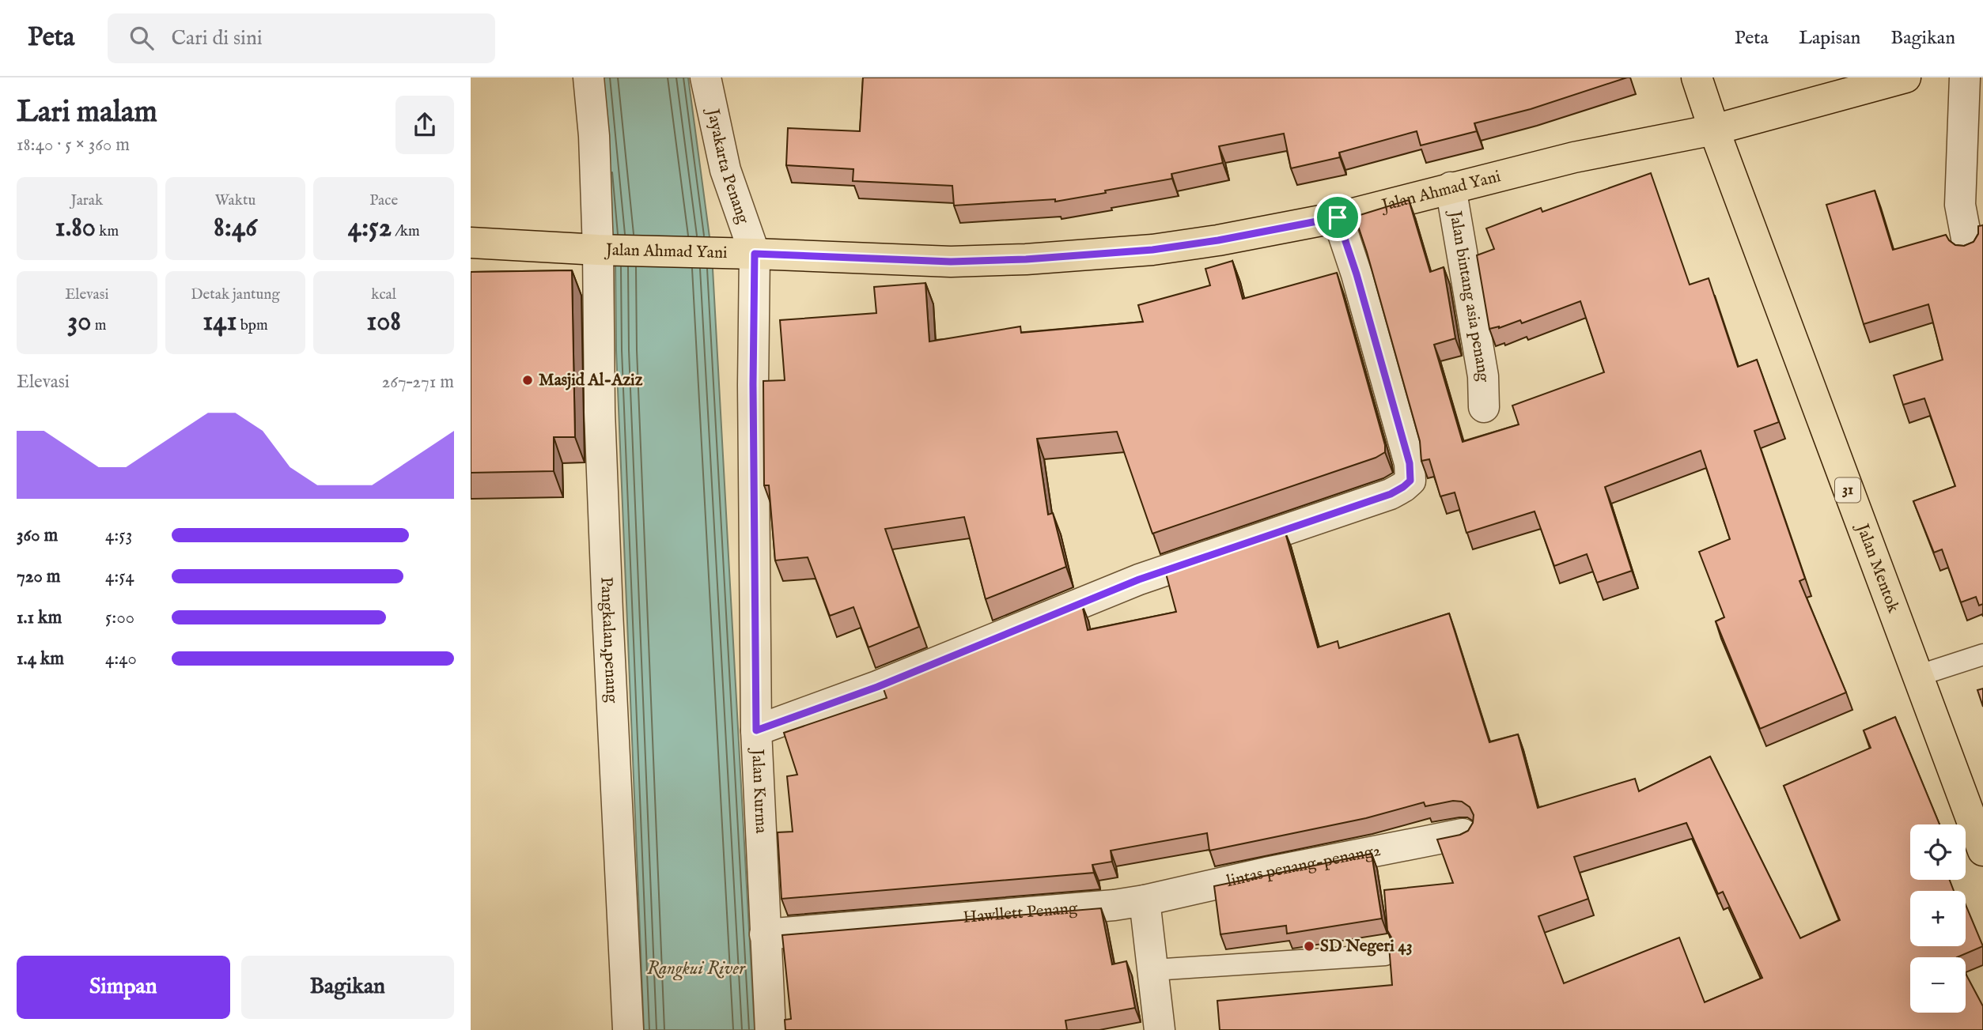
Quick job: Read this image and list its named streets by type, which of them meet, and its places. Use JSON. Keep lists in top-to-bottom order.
{
  "streets": {
    "main road": ["Jalan Ahmad Yani", "31", "Jalan Mentok"],
    "street": [
      "Jayakarta Penang",
      "Jalan bintang asia penang",
      "Pangkalan,penang",
      "Jalan Kurma",
      "lintas penang-penang2",
      "Hawllett Penang"
    ]
  },
  "crossings": [
    ["Jayakarta Penang", "Jalan Ahmad Yani"],
    ["Jayakarta Penang", "Jalan Kurma"],
    ["Jalan Ahmad Yani", "Jalan bintang asia penang"],
    ["Jalan Ahmad Yani", "Jalan Mentok"],
    ["Jalan Ahmad Yani", "Pangkalan,penang"],
    ["Jalan Ahmad Yani", "Jalan Kurma"],
    ["Jalan Kurma", "Hawllett Penang"],
    ["lintas penang-penang2", "Hawllett Penang"]
  ],
  "water": ["Rangkui River"],
  "places": ["Masjid Al-Aziz", "SD Negeri 43"],
  "page": {
    "header": "Peta",
    "search": "Cari di sini",
    "nav": ["Peta", "Lapisan", "Bagikan"],
    "heading": ["Lari malam", "18:40 · 5 × 360 m"],
    "stats": [
      ["Jarak", "1.80 km"],
      ["Waktu", "8:46"],
      ["Pace", "4:52 /km"],
      ["Elevasi", "30 m"],
      ["Detak jantung", "141 bpm"],
      ["kcal", "108"]
    ],
    "chart": ["Elevasi", "267–271 m"],
    "list": [
      {
        "name": "360 m",
        "note": "4:53"
      },
      {
        "name": "720 m",
        "note": "4:54"
      },
      {
        "name": "1.1 km",
        "note": "5:00"
      },
      {
        "name": "1.4 km",
        "note": "4:40"
      }
    ],
    "map_buttons": ["+", "−"],
    "buttons": ["Simpan", "Bagikan"]
  }
}
